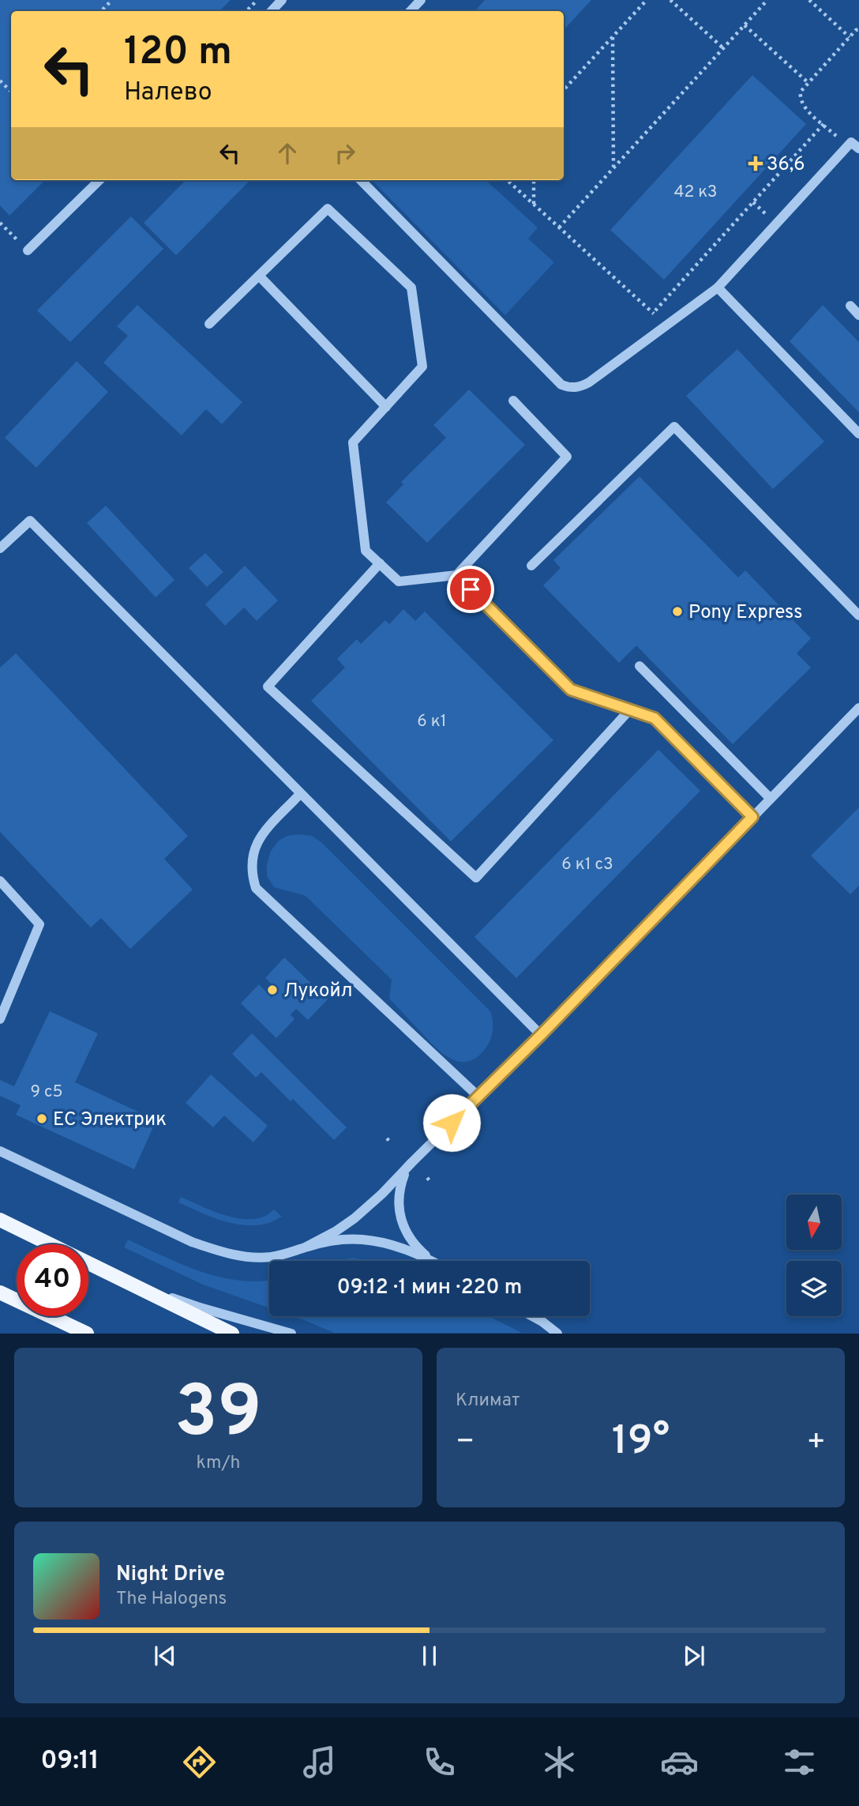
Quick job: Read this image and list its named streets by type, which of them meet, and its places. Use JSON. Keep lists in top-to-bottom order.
{
  "places": {
    "health": ["36,6"],
    "other": ["Pony Express", "Лукойл", "ЕС Электрик"]
  },
  "house_numbers": [
    "42 к3",
    "6 к1",
    "6 к1 с3",
    "9 с5"
  ],
  "north": "bottom",
  "page": {
    "turn": ["120 m", "Налево"],
    "limit": "40",
    "trip": "09:12 · 1 мин · 220 m",
    "tile": [
      ["39", "km/h"],
      "Климат"
    ],
    "heat": ["−", "19°", "+"],
    "song": ["Night Drive", "The Halogens"],
    "tabs": "09:11"
  }
}
